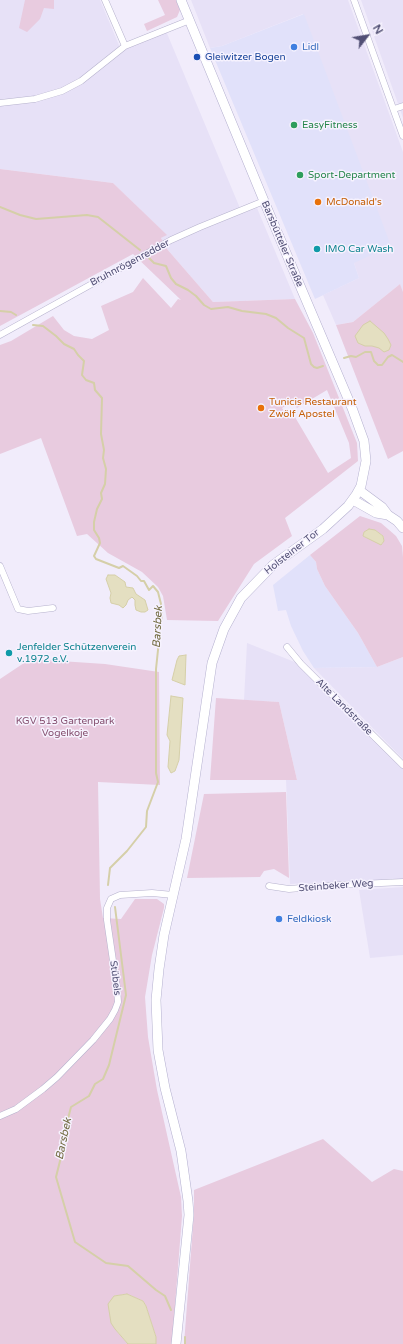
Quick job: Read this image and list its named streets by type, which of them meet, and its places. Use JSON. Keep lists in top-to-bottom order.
{
  "streets": {
    "main road": ["Barsbütteler Straße", "Holsteiner Tor"],
    "street": [
      "Bruhnrögenredder",
      "Alte Landstraße",
      "Steinbeker Weg",
      "Stübels"
    ]
  },
  "crossings": [
    ["Barsbütteler Straße", "Bruhnrögenredder"],
    ["Barsbütteler Straße", "Holsteiner Tor"],
    ["Holsteiner Tor", "Stübels"]
  ],
  "water": ["Barsbek"],
  "parks": ["KGV 513 Gartenpark Vogelkoje"],
  "places": [
    "Lidl",
    "Gleiwitzer Bogen",
    "EasyFitness",
    "Sport-Department",
    "McDonald's",
    "IMO Car Wash",
    "Tunicis Restaurant Zwölf Apostel",
    "Jenfelder Schützenverein v.1972 e.V.",
    "Feldkiosk"
  ],
  "north": "top right"
}
